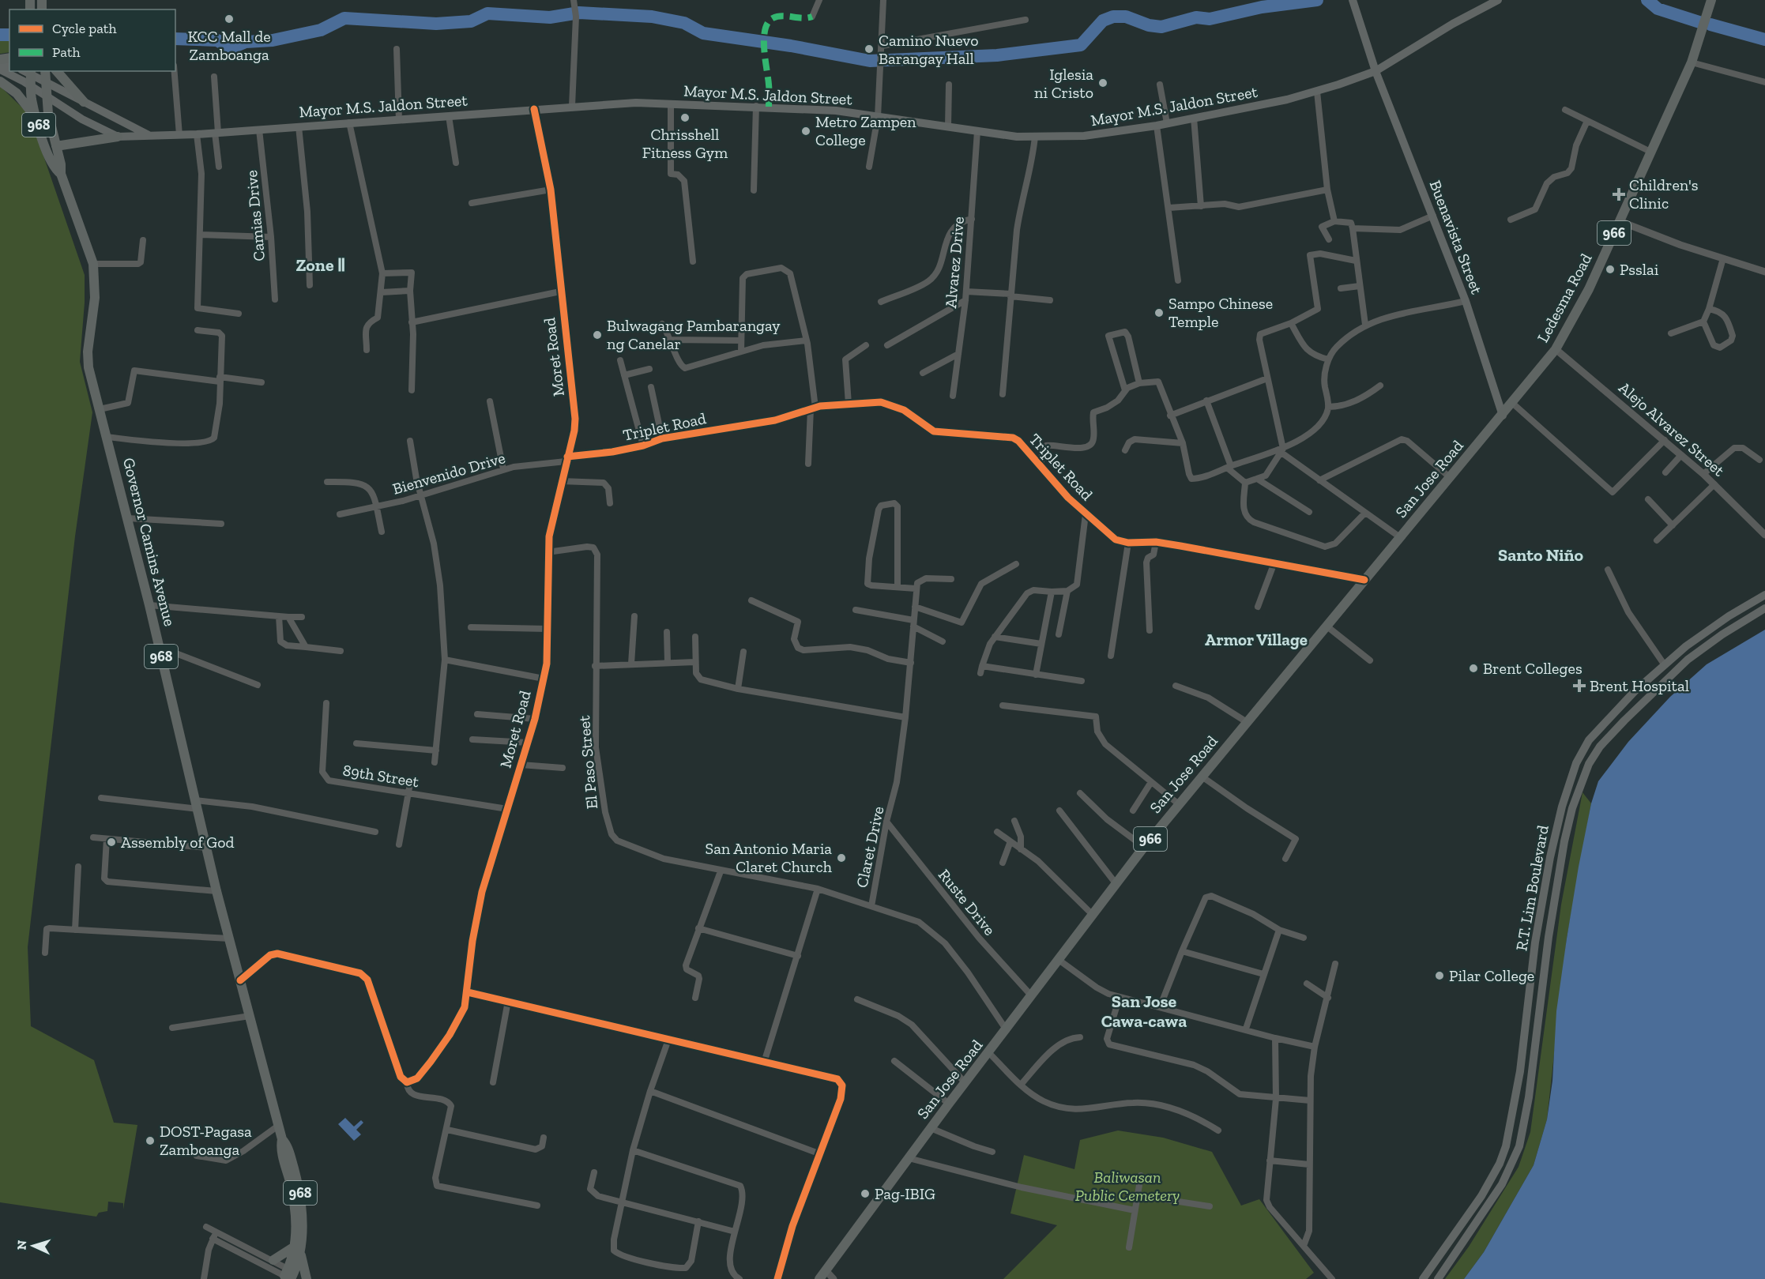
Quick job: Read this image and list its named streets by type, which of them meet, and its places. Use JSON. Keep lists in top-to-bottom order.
{
  "streets": {
    "main road": [
      "Mayor M.S. Jaldon Street",
      "968",
      "966",
      "Buenavista Street",
      "Ledesma Road",
      "San Jose Road",
      "Governor Camins Avenue",
      "R.T. Lim Boulevard"
    ],
    "street": [
      "Camias Drive",
      "Alvarez Drive",
      "Moret Road",
      "Triplet Road",
      "Alejo Alvarez Street",
      "Bienvenido Drive",
      "El Paso Street",
      "89th Street",
      "Claret Drive",
      "Ruste Drive"
    ]
  },
  "crossings": [
    ["Mayor M.S. Jaldon Street", "Camias Drive"],
    ["Mayor M.S. Jaldon Street", "Buenavista Street"],
    ["Mayor M.S. Jaldon Street", "Alvarez Drive"],
    ["Mayor M.S. Jaldon Street", "Moret Road"],
    ["Mayor M.S. Jaldon Street", "Governor Camins Avenue"],
    ["Buenavista Street", "Ledesma Road"],
    ["Buenavista Street", "San Jose Road"],
    ["Ledesma Road", "Alejo Alvarez Street"],
    ["Ledesma Road", "San Jose Road"],
    ["Moret Road", "Triplet Road"],
    ["Moret Road", "Bienvenido Drive"],
    ["Moret Road", "El Paso Street"],
    ["Moret Road", "89th Street"],
    ["Triplet Road", "Bienvenido Drive"],
    ["Triplet Road", "San Jose Road"],
    ["San Jose Road", "Claret Drive"],
    ["San Jose Road", "Ruste Drive"],
    ["El Paso Street", "Claret Drive"],
    ["Claret Drive", "Ruste Drive"]
  ],
  "districts": [
    "Zone Ⅱ",
    "Santo Niño",
    "Armor Village",
    "San Jose Cawa-cawa"
  ],
  "parks": ["Baliwasan Public Cemetery"],
  "places": {
    "other": [
      "KCC Mall de Zamboanga",
      "Camino Nuevo Barangay Hall",
      "Iglesia ni Cristo",
      "Chrisshell Fitness Gym",
      "Metro Zampen College",
      "Psslai",
      "Sampo Chinese Temple",
      "Bulwagang Pambarangay ng Canelar",
      "Brent Colleges",
      "Assembly of God",
      "San Antonio Maria Claret Church",
      "Pilar College",
      "DOST-Pagasa Zamboanga",
      "Pag-IBIG"
    ],
    "health": ["Children's Clinic", "Brent Hospital"]
  },
  "legend": ["Cycle path", "Path"],
  "north": "left"
}
